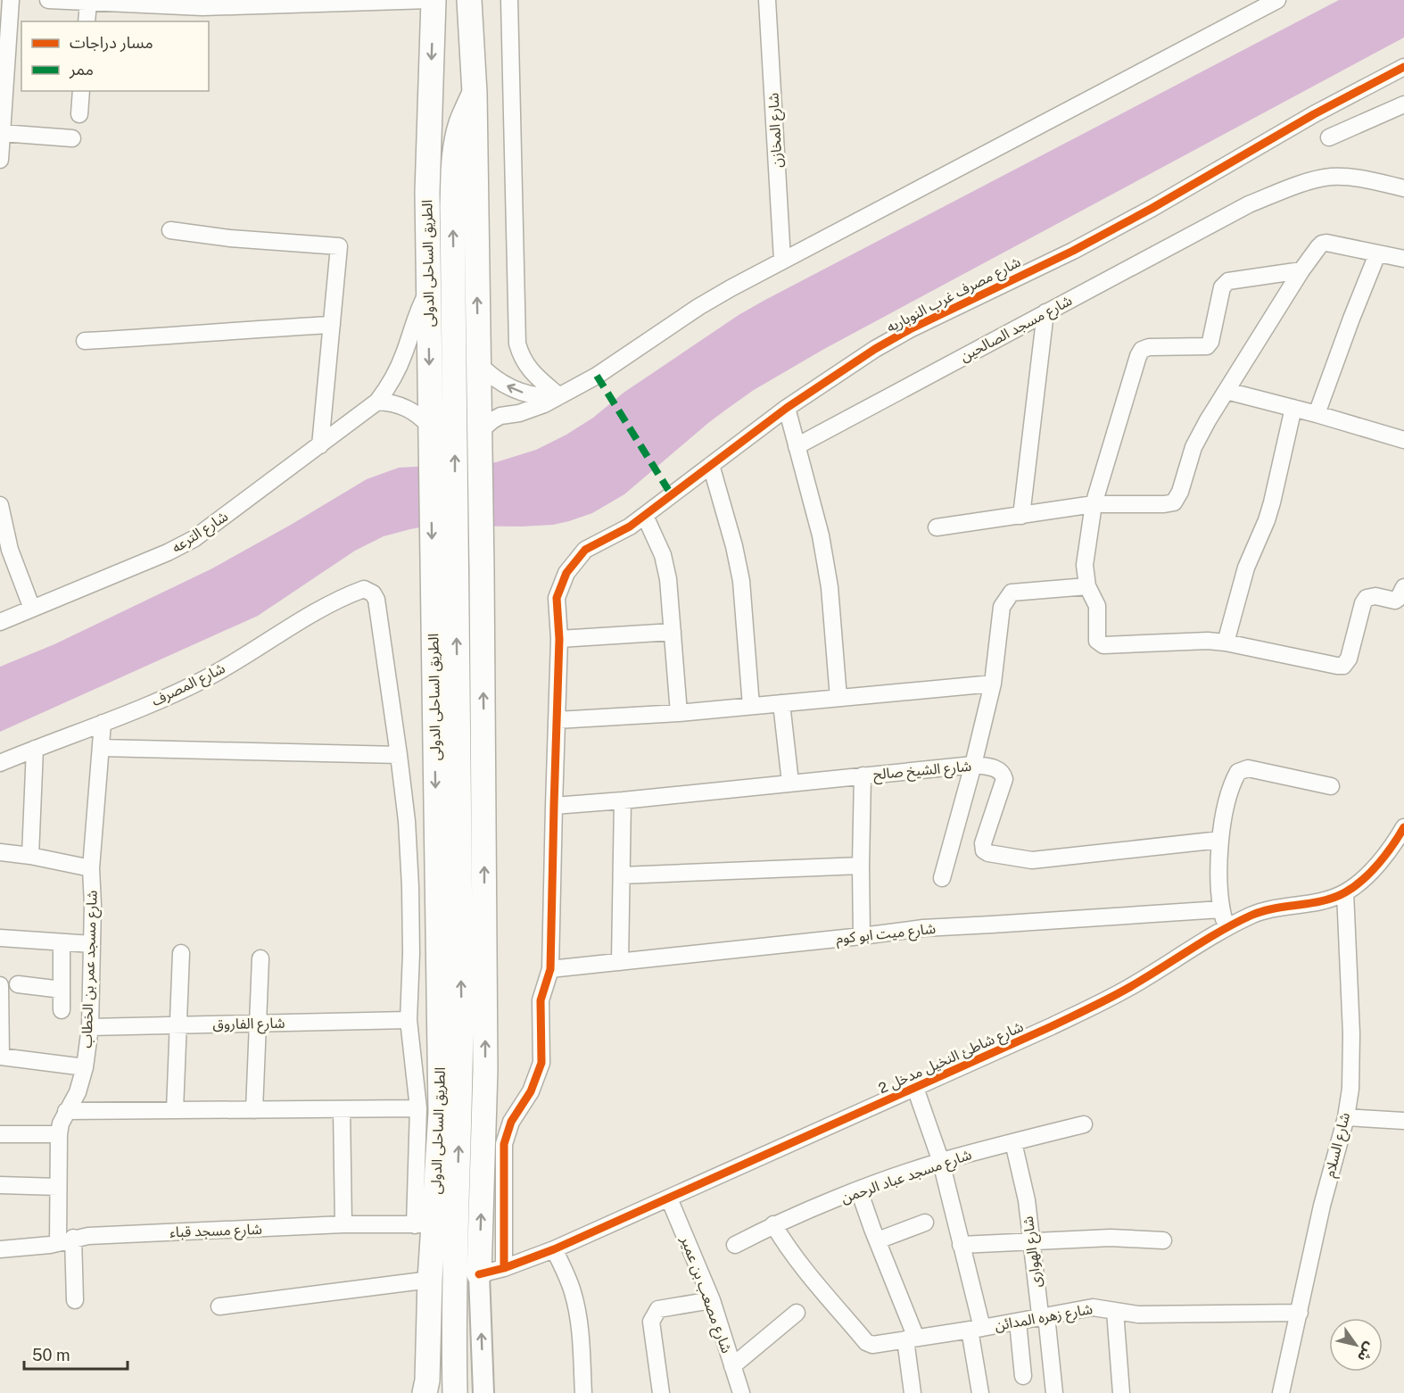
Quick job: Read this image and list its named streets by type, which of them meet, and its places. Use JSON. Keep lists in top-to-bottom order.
{
  "streets": {
    "highway": ["الطريق الساحلى الدولى"],
    "street": [
      "شارع المخازن",
      "شارع مصرف غرب النوباريه",
      "شارع مسجد الصالحين",
      "شارع الترعه",
      "شارع المصرف",
      "شارع الشيخ صالح",
      "شارع ميت ابو كوم",
      "شارع مسجد عمر بن الخطاب",
      "شارع الفاروق",
      "شارع شاطئ النخيل مدخل 2",
      "شارع السلام",
      "شارع مسجد عباد الرحمن",
      "شارع مسجد قباء",
      "شارع الهوارى",
      "شارع مصعب بن عمير",
      "شارع زهره المدائن"
    ]
  },
  "crossings": [
    ["الطريق الساحلى الدولى", "شارع الترعه"],
    ["الطريق الساحلى الدولى", "شارع مسجد قباء"],
    ["شارع المصرف", "شارع مسجد عمر بن الخطاب"],
    ["شارع مسجد عمر بن الخطاب", "شارع الفاروق"],
    ["شارع مسجد عمر بن الخطاب", "شارع مسجد قباء"],
    ["شارع شاطئ النخيل مدخل 2", "شارع السلام"],
    ["شارع شاطئ النخيل مدخل 2", "شارع مصعب بن عمير"],
    ["شارع السلام", "شارع زهره المدائن"],
    ["شارع مسجد عباد الرحمن", "شارع الهوارى"],
    ["شارع مسجد عباد الرحمن", "شارع زهره المدائن"],
    ["شارع الهوارى", "شارع زهره المدائن"]
  ],
  "legend": ["مسار دراجات", "ممر"],
  "scale_bar": "50 m",
  "north": "bottom right"
}
